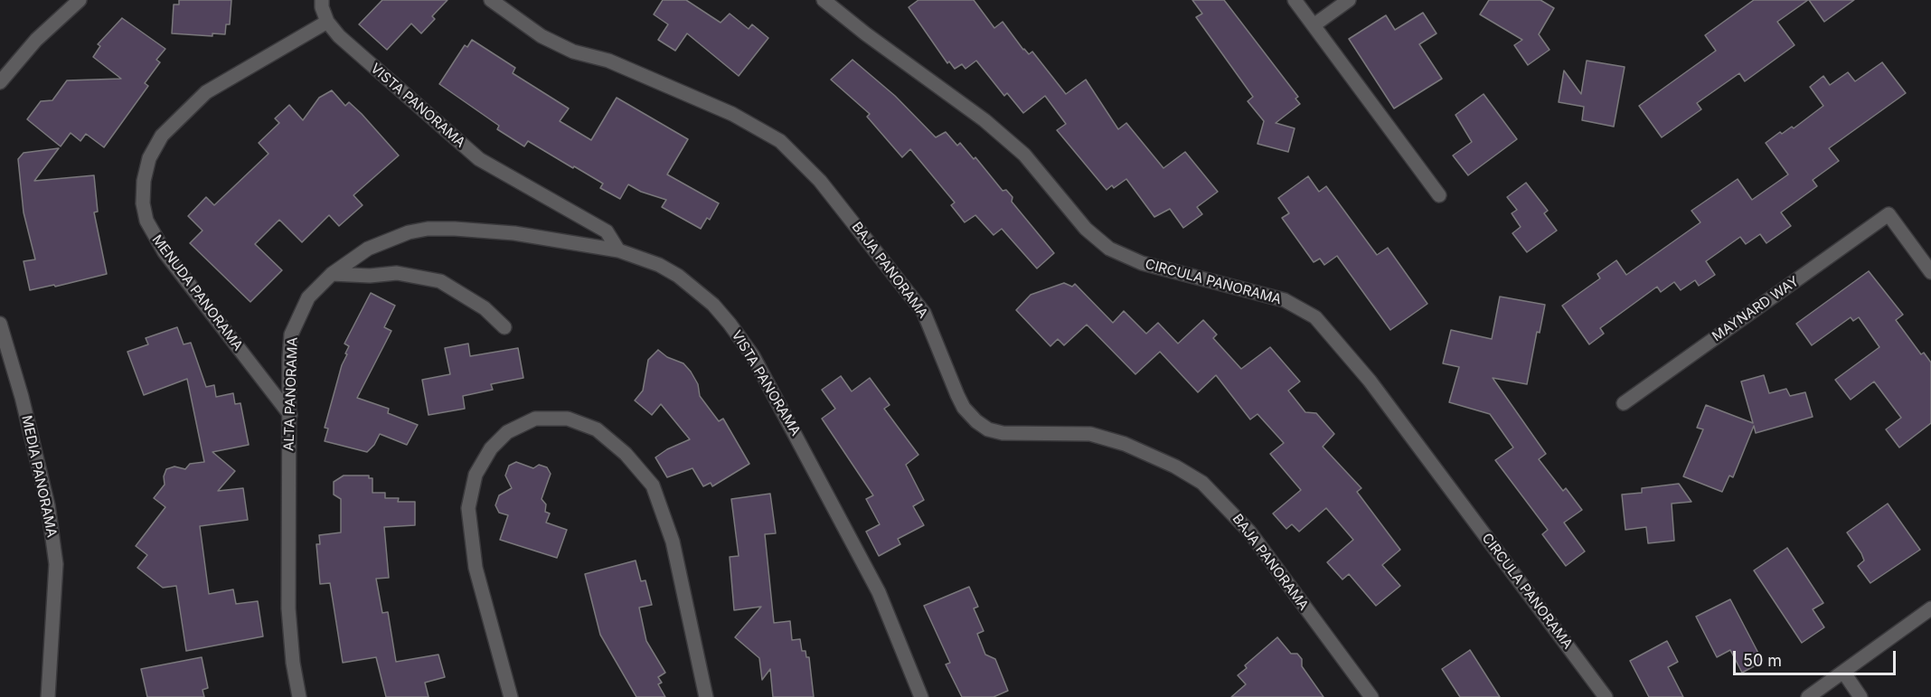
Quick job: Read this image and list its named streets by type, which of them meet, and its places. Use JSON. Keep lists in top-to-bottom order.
{
  "streets": {
    "street": [
      "VISTA PANORAMA",
      "BAJA PANORAMA",
      "CIRCULA PANORAMA",
      "MENUDA PANORAMA",
      "MAYNARD WAY",
      "ALTA PANORAMA",
      "MEDIA PANORAMA"
    ]
  },
  "crossings": [
    ["VISTA PANORAMA", "MENUDA PANORAMA"],
    ["VISTA PANORAMA", "ALTA PANORAMA"],
    ["MENUDA PANORAMA", "ALTA PANORAMA"]
  ],
  "scale_bar": "50 m"
}
